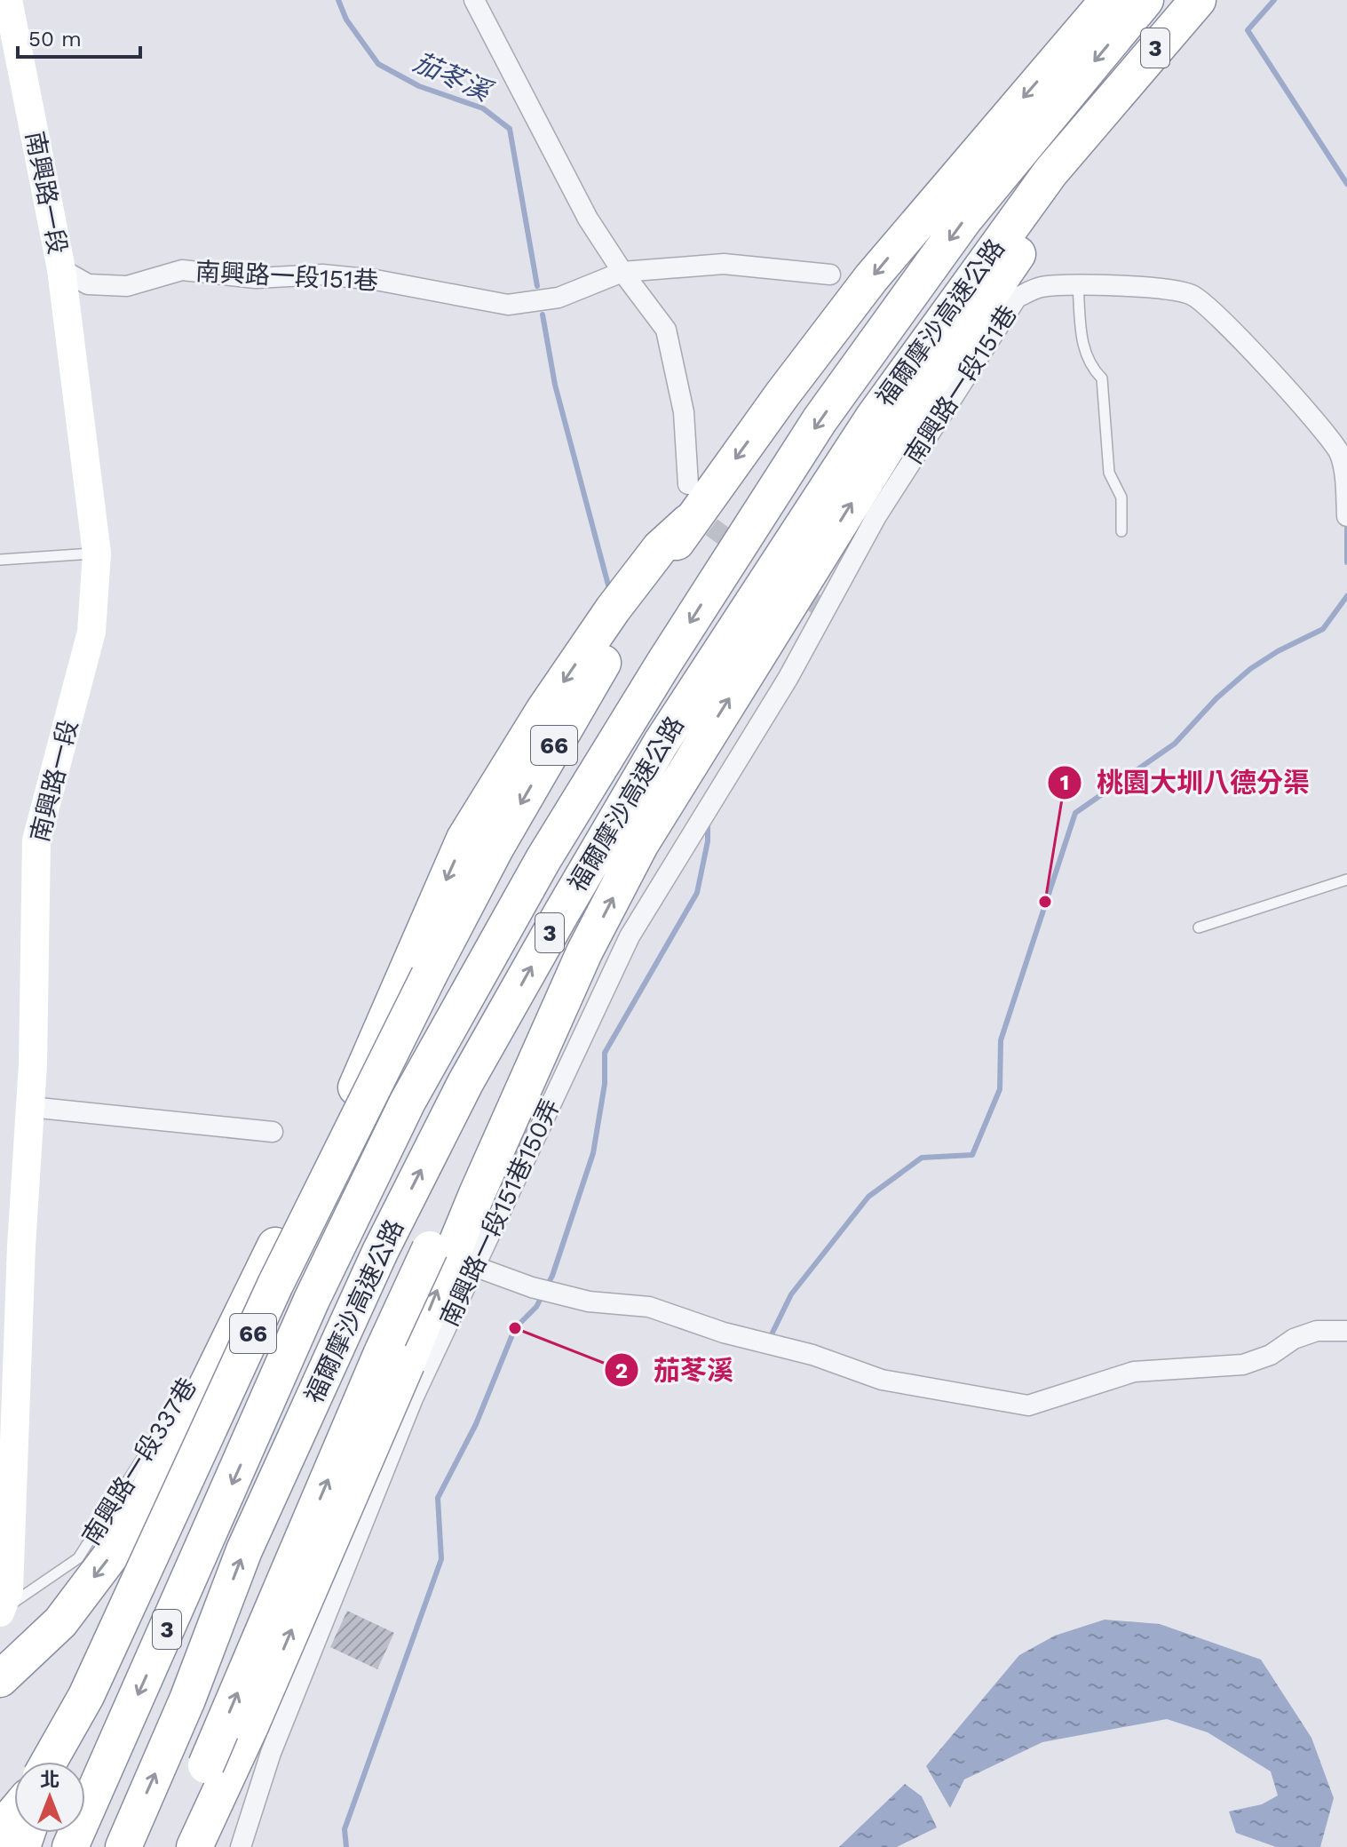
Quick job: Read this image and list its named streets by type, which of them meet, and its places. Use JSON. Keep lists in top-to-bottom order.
{
  "streets": {
    "highway": ["3", "福爾摩沙高速公路", "66"],
    "street": ["南興路一段", "南興路一段151巷", "南興路一段151巷150弄"],
    "lane": ["南興路一段337巷"]
  },
  "crossings": [
    ["南興路一段", "南興路一段151巷"],
    ["南興路一段", "南興路一段337巷"],
    ["南興路一段151巷", "南興路一段151巷150弄"]
  ],
  "water": ["茄苳溪"],
  "places": ["桃園大圳八德分渠", "茄苳溪"],
  "scale_bar": "50 m",
  "north": "top"
}
